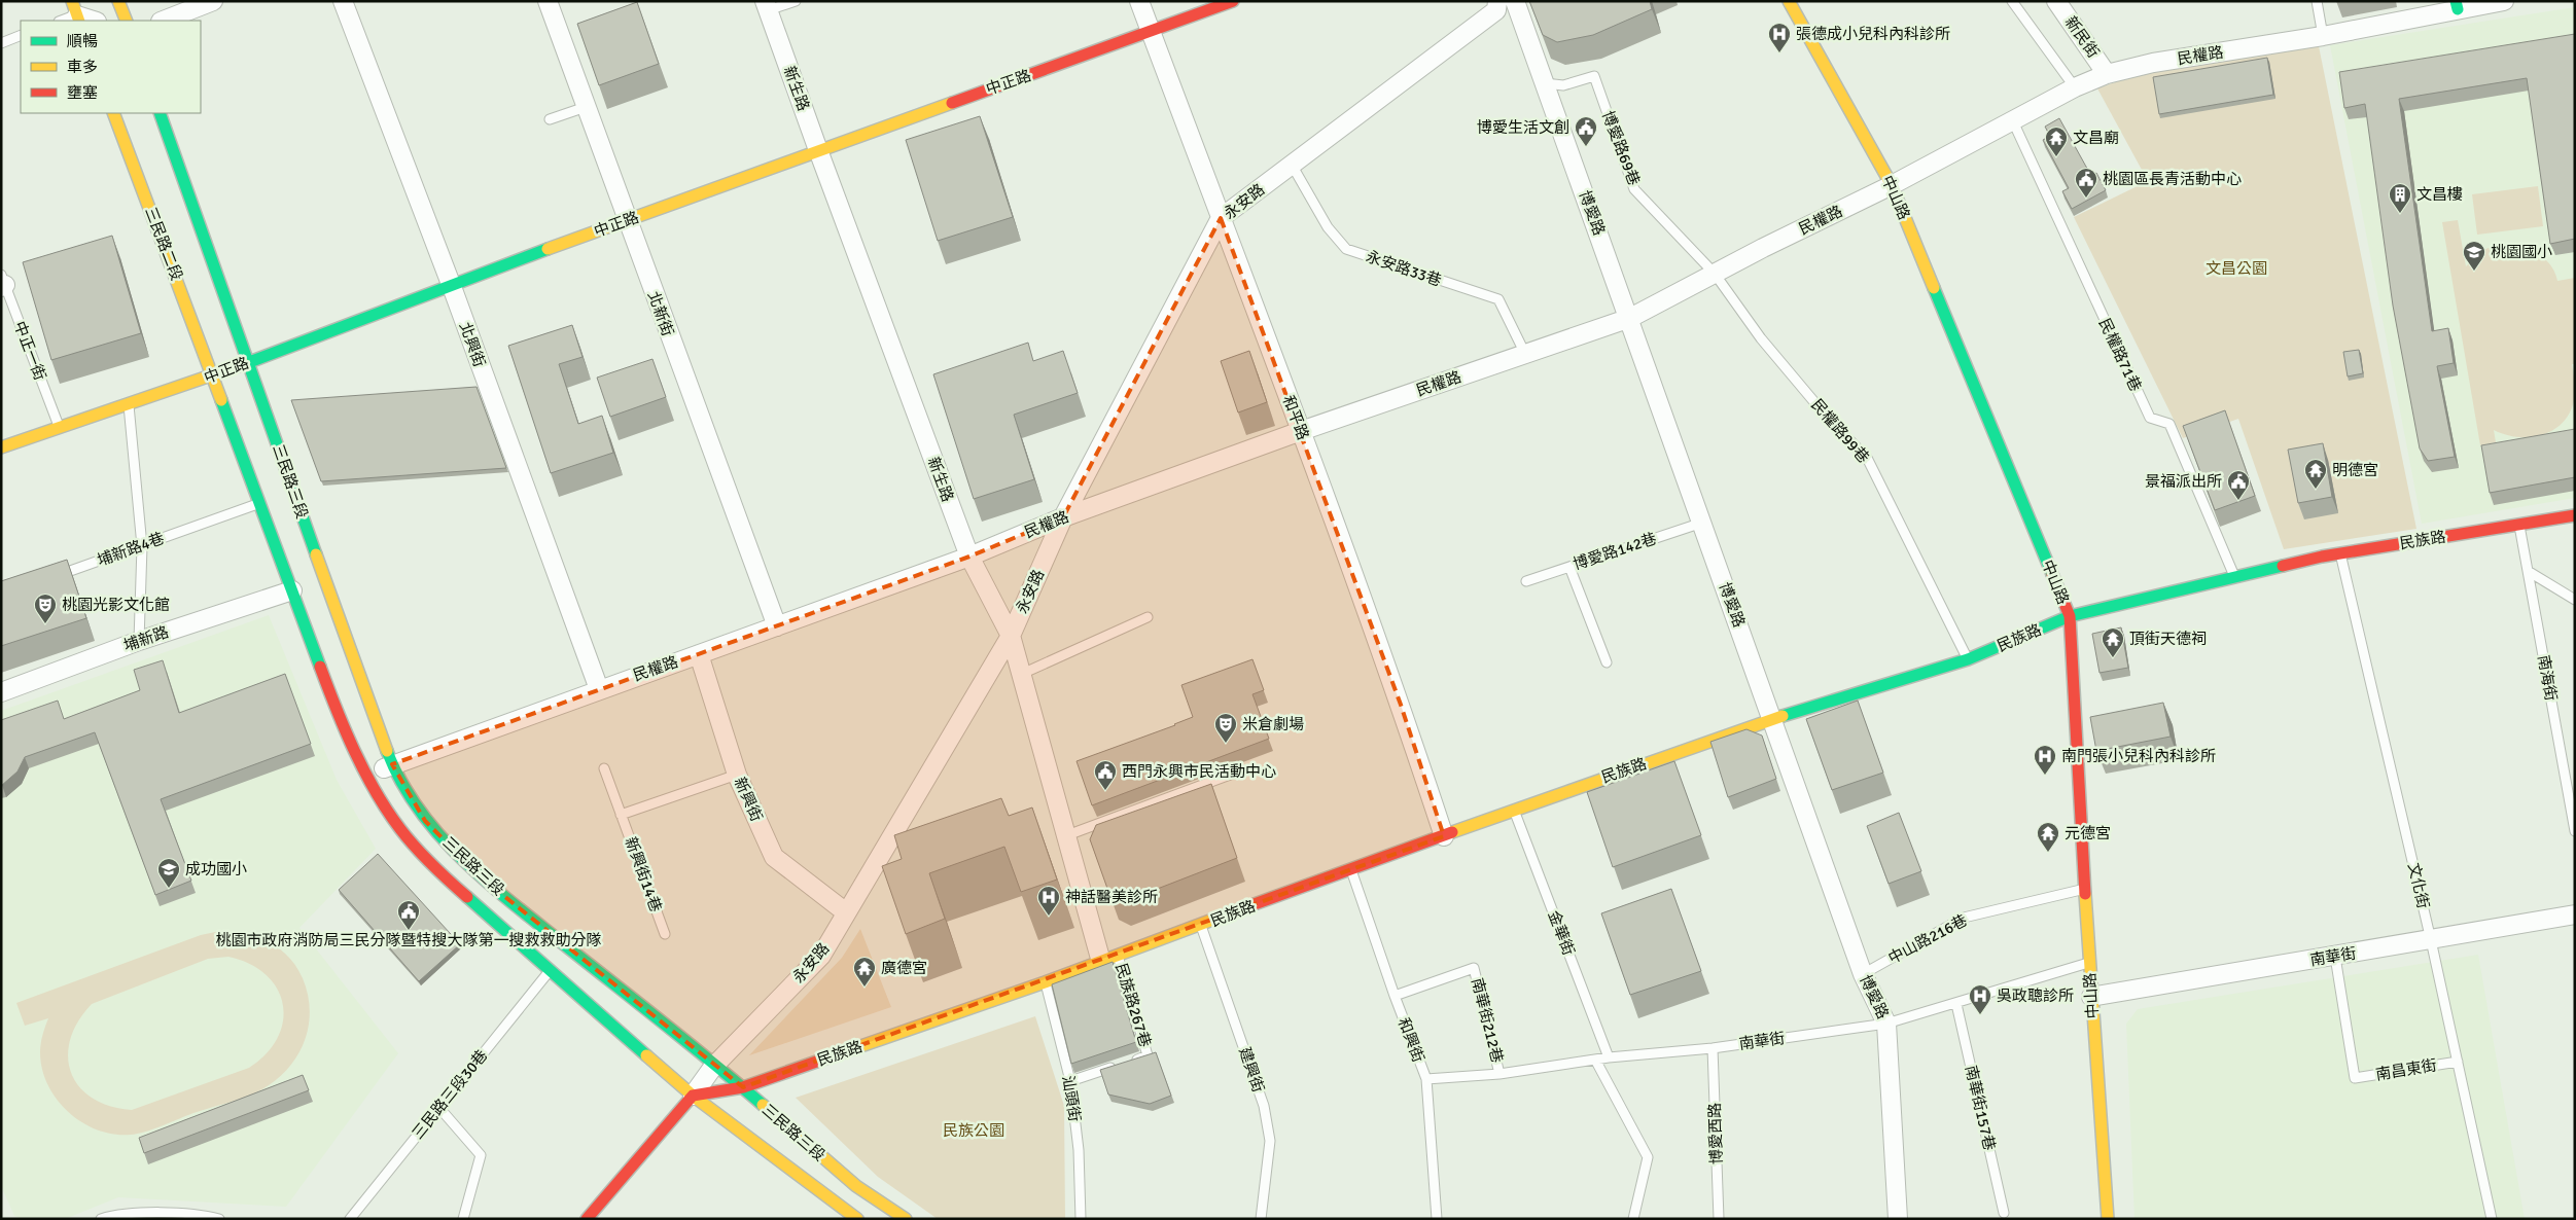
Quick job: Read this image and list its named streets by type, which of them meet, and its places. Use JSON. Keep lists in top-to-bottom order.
{
  "streets": {
    "main road": [
      "中正路",
      "中山路",
      "永安路",
      "三民路二段",
      "三民路三段",
      "民族路"
    ],
    "street": [
      "新民街",
      "民權路",
      "新生路",
      "博愛路",
      "北新街",
      "北興街",
      "和平路",
      "埔新路",
      "新興街",
      "南華街"
    ],
    "lane": [
      "博愛路69巷",
      "永安路33巷",
      "中正一街",
      "民權路71巷",
      "民權路99巷",
      "埔新路4巷",
      "博愛路142巷",
      "南海街",
      "新興街14巷",
      "文化街",
      "金華街",
      "中山路216巷",
      "民族路267巷",
      "南華街212巷",
      "和興街",
      "建興街",
      "南昌東街",
      "三民路三段30巷",
      "汕頭街",
      "南華街157巷",
      "博愛西路"
    ]
  },
  "crossings": [
    ["新民街", "民權路"],
    ["民權路", "新生路"],
    ["民權路", "博愛路69巷"],
    ["民權路", "中山路"],
    ["民權路", "永安路"],
    ["民權路", "博愛路"],
    ["民權路", "永安路33巷"],
    ["民權路", "北新街"],
    ["民權路", "北興街"],
    ["民權路", "民權路71巷"],
    ["民權路", "和平路"],
    ["民權路", "民權路99巷"],
    ["民權路", "三民路三段"],
    ["民權路", "新興街"],
    ["中正路", "新生路"],
    ["中正路", "三民路二段"],
    ["中正路", "北新街"],
    ["中正路", "北興街"],
    ["中正路", "中正一街"],
    ["中正路", "和平路"],
    ["中正路", "三民路三段"],
    ["新生路", "永安路"],
    ["新生路", "民族路"],
    ["新生路", "民族路267巷"],
    ["博愛路69巷", "博愛路"],
    ["博愛路69巷", "民權路99巷"],
    ["中山路", "民族路"],
    ["中山路", "中山路216巷"],
    ["中山路", "南華街"],
    ["永安路", "永安路33巷"],
    ["永安路", "和平路"],
    ["永安路", "三民路三段"],
    ["永安路", "民族路"],
    ["永安路", "新興街"],
    ["博愛路", "民族路"],
    ["博愛路", "博愛路142巷"],
    ["博愛路", "中山路216巷"],
    ["博愛路", "南華街"],
    ["三民路二段", "三民路三段"],
    ["民權路71巷", "民族路"],
    ["和平路", "民族路"],
    ["民權路99巷", "民族路"],
    ["三民路三段", "民族路"],
    ["三民路三段", "埔新路4巷"],
    ["三民路三段", "埔新路"],
    ["三民路三段", "三民路三段30巷"],
    ["民族路", "南海街"],
    ["民族路", "文化街"],
    ["民族路", "金華街"],
    ["民族路", "民族路267巷"],
    ["民族路", "和興街"],
    ["民族路", "建興街"],
    ["民族路", "汕頭街"],
    ["文化街", "南華街"],
    ["文化街", "南昌東街"],
    ["金華街", "南華街"],
    ["南華街", "南華街212巷"],
    ["南華街", "和興街"],
    ["南華街", "南昌東街"],
    ["南華街", "南華街157巷"],
    ["南華街", "博愛西路"],
    ["南華街212巷", "和興街"]
  ],
  "parks": ["文昌公園", "民族公園"],
  "places": {
    "hospital": [
      "張德成小兒科內科診所",
      "南門張小兒科內科診所",
      "神話醫美診所",
      "吳政聰診所"
    ],
    "public building": [
      "博愛生活文創",
      "桃園區長青活動中心",
      "景福派出所",
      "西門永興市民活動中心",
      "桃園市政府消防局三民分隊暨特搜大隊第一搜救救助分隊"
    ],
    "temple": [
      "文昌廟",
      "明德宮",
      "頂街天德祠",
      "元德宮",
      "廣德宮"
    ],
    "building": ["文昌樓"],
    "school or university": ["桃園國小", "成功國小"],
    "theatre": ["桃園光影文化館", "米倉劇場"]
  },
  "legend": ["順暢", "車多", "壅塞"]
}
